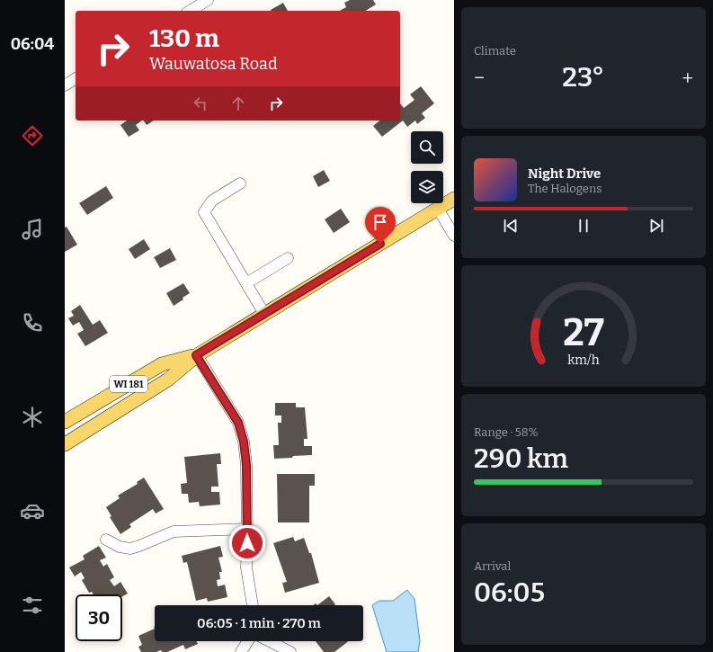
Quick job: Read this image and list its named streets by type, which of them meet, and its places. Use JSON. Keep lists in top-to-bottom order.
{
  "streets": {
    "main road": ["WI 181"]
  },
  "page": {
    "tabs": "06:04",
    "tile": [
      "Climate",
      ["Range · 58%", "290 km"],
      ["Arrival", "06:05"]
    ],
    "turn": ["130 m", "Wauwatosa Road"],
    "heat": ["−", "23°", "+"],
    "song": ["Night Drive", "The Halogens"],
    "limit": "30",
    "trip": "06:05 · 1 min · 270 m",
    "gauge": ["27", "km/h"]
  }
}
